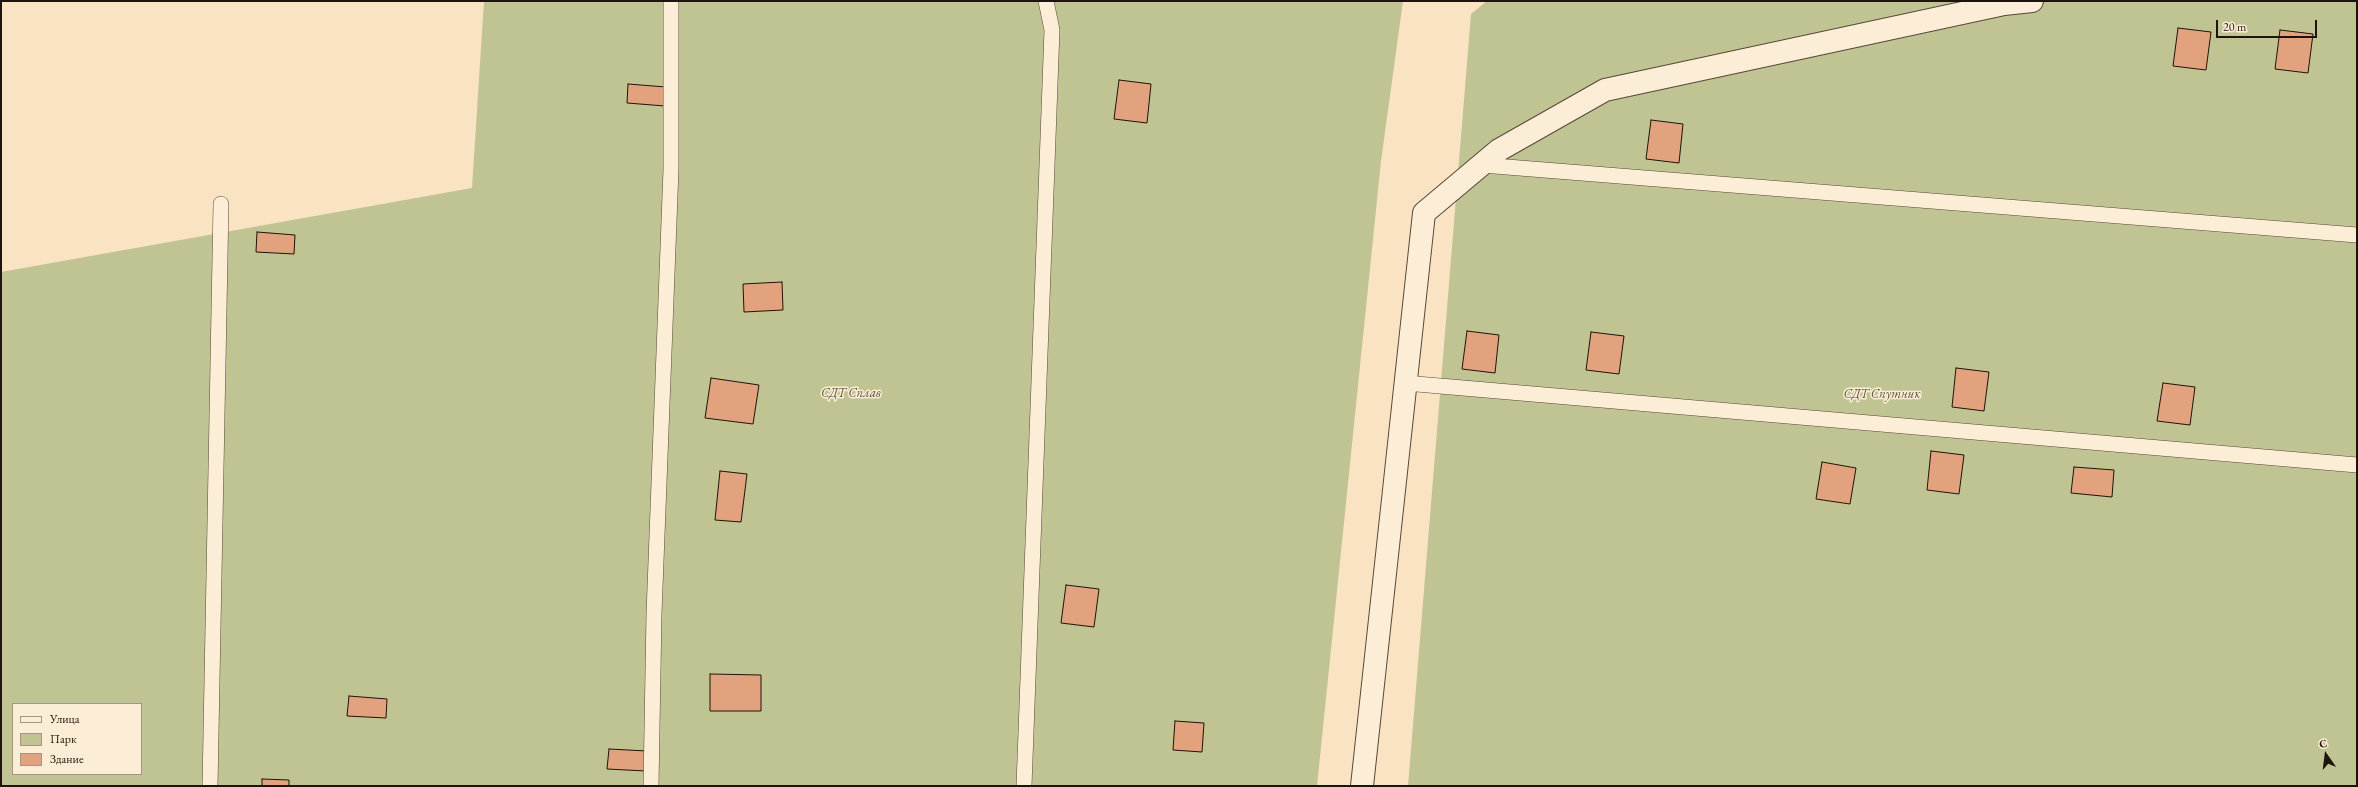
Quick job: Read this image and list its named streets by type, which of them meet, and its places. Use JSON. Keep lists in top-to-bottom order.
{
  "parks": ["СДТ Сплав", "СДТ Спутник"],
  "legend": ["Улица", "Парк", "Здание"],
  "scale_bar": "20 m",
  "north": "top"
}
